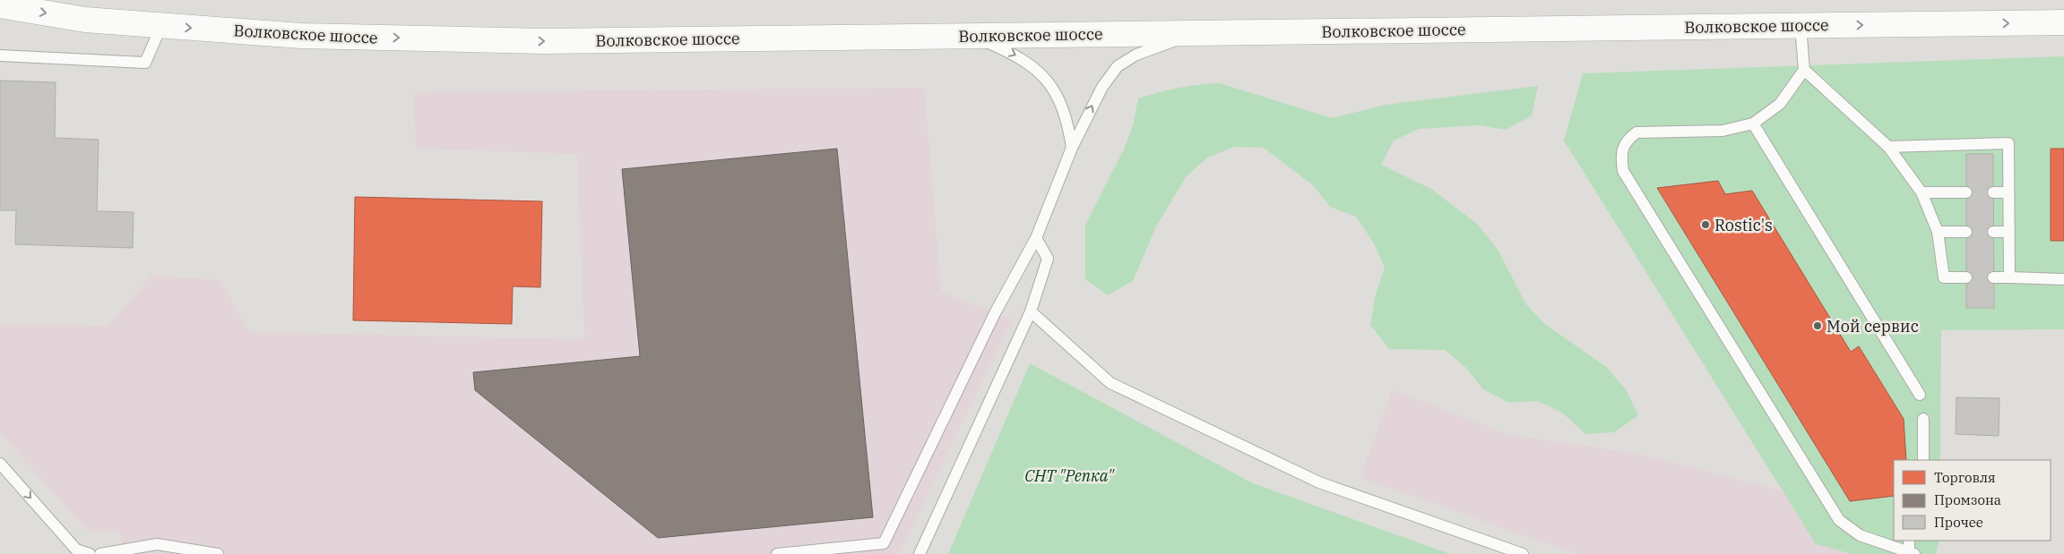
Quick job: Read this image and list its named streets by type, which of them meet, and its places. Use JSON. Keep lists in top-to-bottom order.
{
  "streets": {
    "main road": ["Волковское шоссе"]
  },
  "one_way": ["Волковское шоссе"],
  "parks": ["СНТ \"Репка\""],
  "places": ["Rostic's", "Мой сервис"],
  "legend": ["Торговля", "Промзона", "Прочее"]
}
